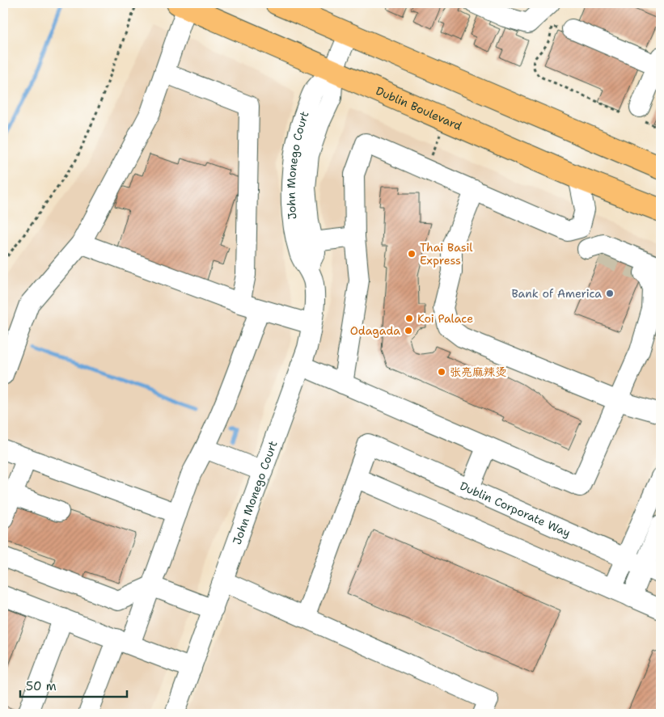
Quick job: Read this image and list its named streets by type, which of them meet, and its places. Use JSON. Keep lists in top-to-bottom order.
{
  "streets": {
    "main road": ["Dublin Boulevard"],
    "street": ["John Monego Court", "Dublin Corporate Way"]
  },
  "crossings": [
    ["Dublin Boulevard", "John Monego Court"]
  ],
  "places": [
    "Thai Basil Express",
    "Bank of America",
    "Koi Palace",
    "Odagada",
    "张亮麻辣烫"
  ],
  "scale_bar": "50 m"
}
